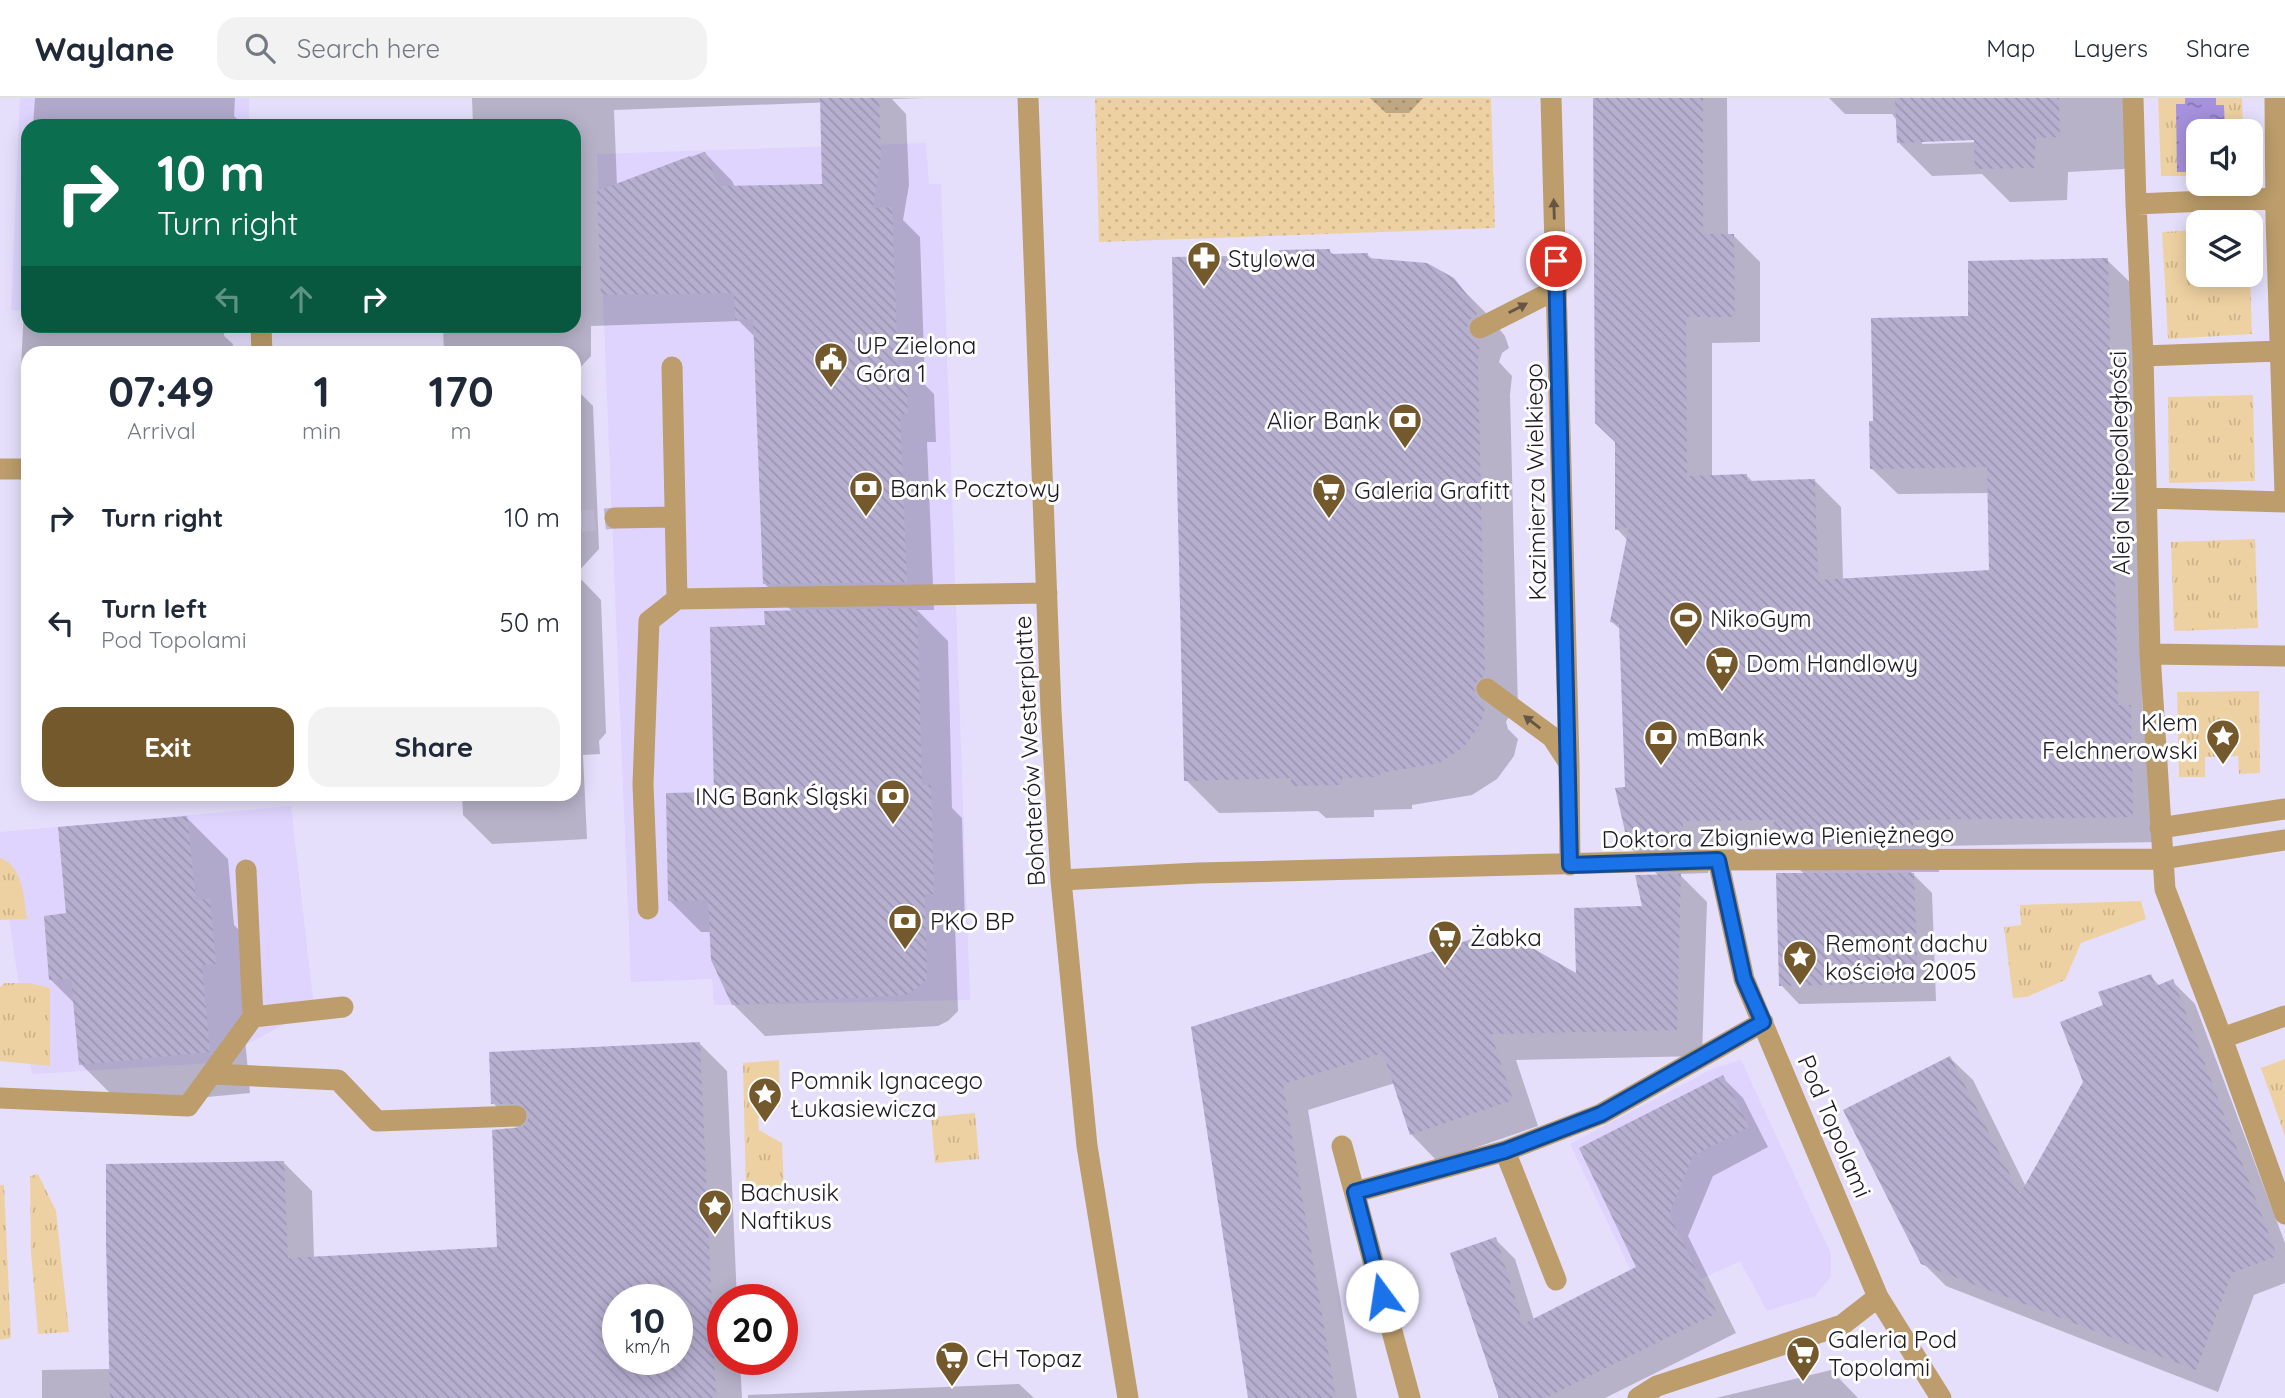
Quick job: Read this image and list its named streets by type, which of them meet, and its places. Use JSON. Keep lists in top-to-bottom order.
{
  "streets": {
    "street": [
      "Aleja Niepodległości",
      "Kazimierza Wielkiego",
      "Bohaterów Westerplatte",
      "Doktora Zbigniewa Pieniężnego",
      "Pod Topolami"
    ]
  },
  "crossings": [
    ["Aleja Niepodległości", "Doktora Zbigniewa Pieniężnego"],
    ["Kazimierza Wielkiego", "Doktora Zbigniewa Pieniężnego"],
    ["Bohaterów Westerplatte", "Doktora Zbigniewa Pieniężnego"],
    ["Doktora Zbigniewa Pieniężnego", "Pod Topolami"]
  ],
  "places": {
    "pharmacy": ["Stylowa"],
    "public building": ["UP Zielona Góra 1"],
    "bank": [
      "Alior Bank",
      "Bank Pocztowy",
      "mBank",
      "ING Bank Śląski",
      "PKO BP"
    ],
    "supermarket": [
      "Galeria Grafitt",
      "Dom Handlowy",
      "Żabka",
      "Galeria Pod Topolami",
      "CH Topaz"
    ],
    "sports": ["NikoGym"],
    "place": [
      "Klem Felchnerowski",
      "Remont dachu kościoła 2005",
      "Pomnik Ignacego Łukasiewicza",
      "Bachusik Naftikus"
    ]
  },
  "page": {
    "header": "Waylane",
    "search": "Search here",
    "nav": ["Map", "Layers", "Share"],
    "turn": ["10 m", "Turn right"],
    "eta": [
      "07:49",
      "Arrival",
      "1",
      "min",
      "170",
      "m"
    ],
    "list": [
      {
        "name": "Turn right",
        "value": "10 m"
      },
      {
        "name": "Turn left",
        "note": "Pod Topolami",
        "value": "50 m"
      }
    ],
    "buttons": ["Exit", "Share"],
    "speed": "10 km/h",
    "limit": "20"
  }
}
